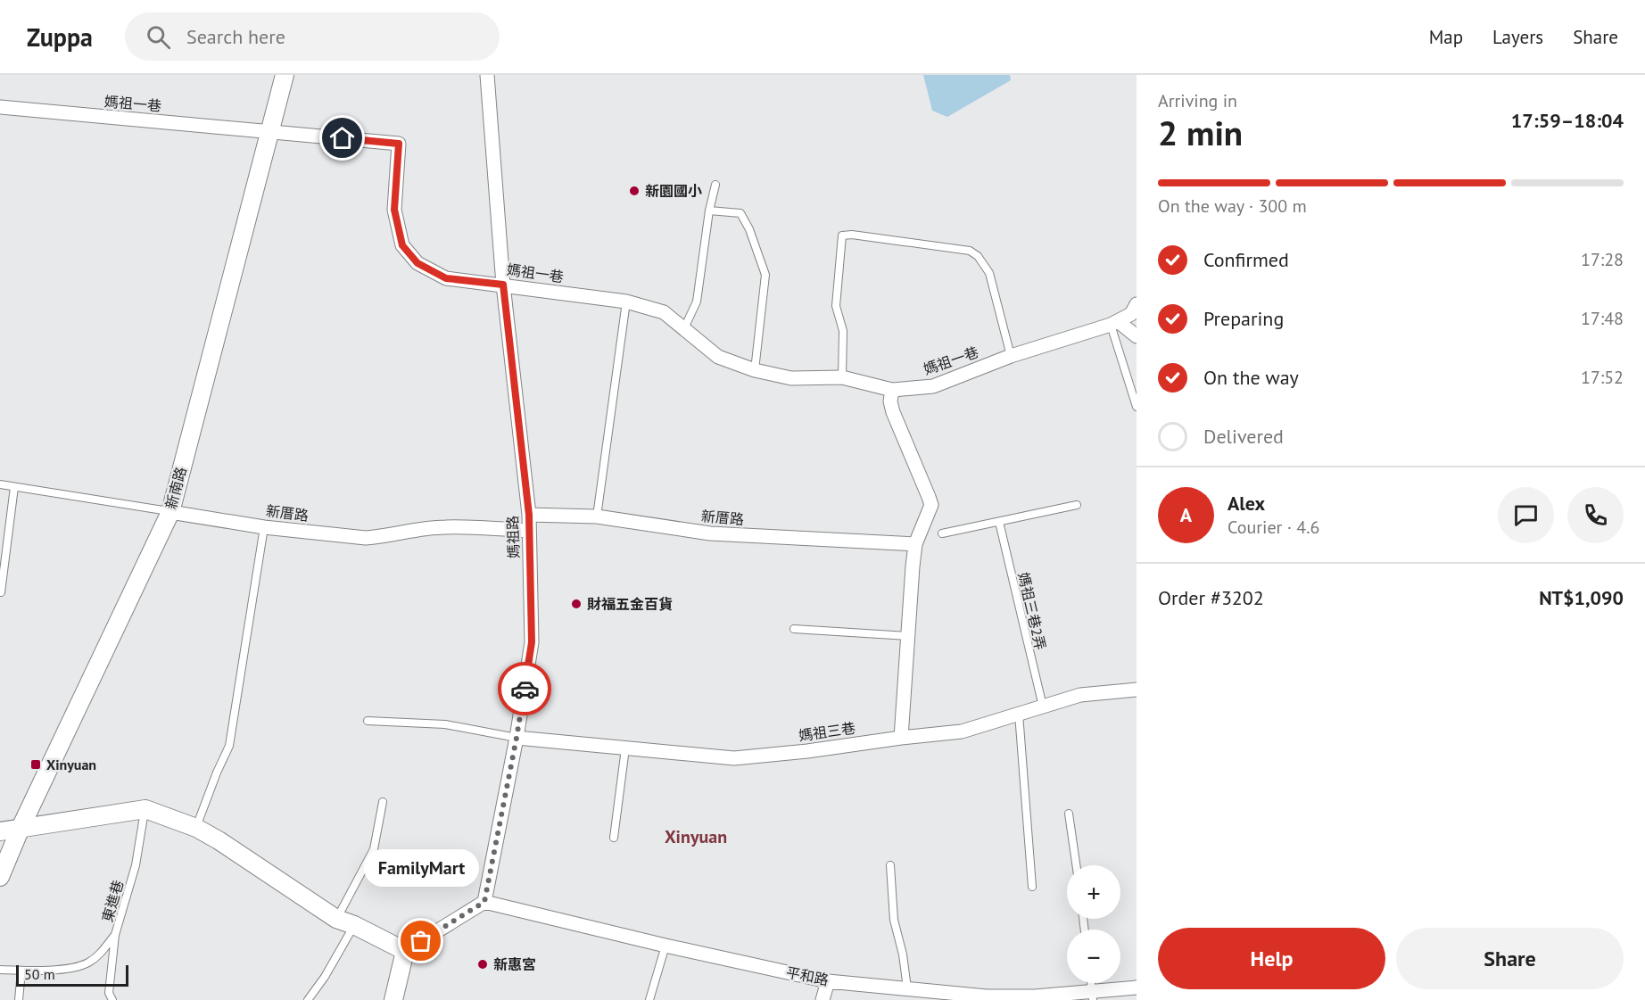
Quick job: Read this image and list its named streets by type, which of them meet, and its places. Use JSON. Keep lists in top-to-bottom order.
{
  "streets": {
    "street": [
      "媽祖一巷",
      "新南路",
      "新厝路",
      "媽祖路",
      "媽祖三巷",
      "平和路"
    ],
    "lane": ["媽祖三巷2弄", "東進巷"]
  },
  "crossings": [
    ["媽祖一巷", "新南路"],
    ["媽祖一巷", "媽祖路"],
    ["新南路", "新厝路"],
    ["新厝路", "媽祖路"],
    ["媽祖路", "媽祖三巷"],
    ["媽祖路", "平和路"],
    ["媽祖三巷2弄", "媽祖三巷"]
  ],
  "districts": ["Xinyuan"],
  "places": {
    "other": [
      "新園國小",
      "財福五金百貨",
      "FamilyMart",
      "新惠宮"
    ],
    "transit": ["Xinyuan"]
  },
  "scale_bar": "50 m",
  "page": {
    "header": "Zuppa",
    "search": "Search here",
    "nav": ["Map", "Layers", "Share"],
    "heading": ["2 min", "Arriving in", "17:59–18:04"],
    "panel": [
      "Alex",
      "Courier · 4.6",
      "Order #3202",
      "NT$1,090"
    ],
    "bar": "On the way · 300 m",
    "list": [
      ["Confirmed", "17:28"],
      ["Preparing", "17:48"],
      ["On the way", "17:52"],
      "Delivered"
    ],
    "round": "A",
    "bubble": "FamilyMart",
    "map_buttons": ["+", "−"],
    "buttons": ["Help", "Share"],
    "scale": "50 m"
  }
}
